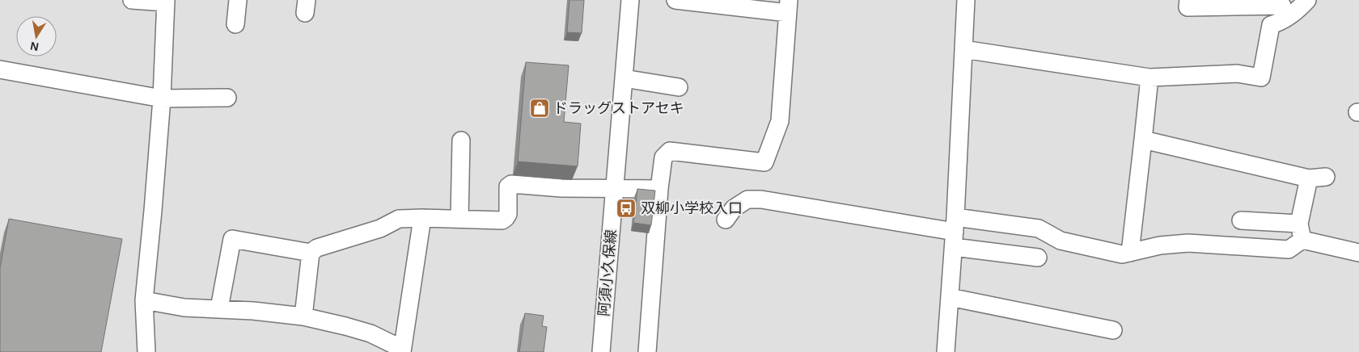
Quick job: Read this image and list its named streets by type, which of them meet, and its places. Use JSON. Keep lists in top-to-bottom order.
{
  "streets": {
    "street": ["阿須小久保線"]
  },
  "places": {
    "shop": ["ドラッグストアセキ"],
    "bus stop": ["双柳小学校入口"]
  },
  "north": "bottom"
}
